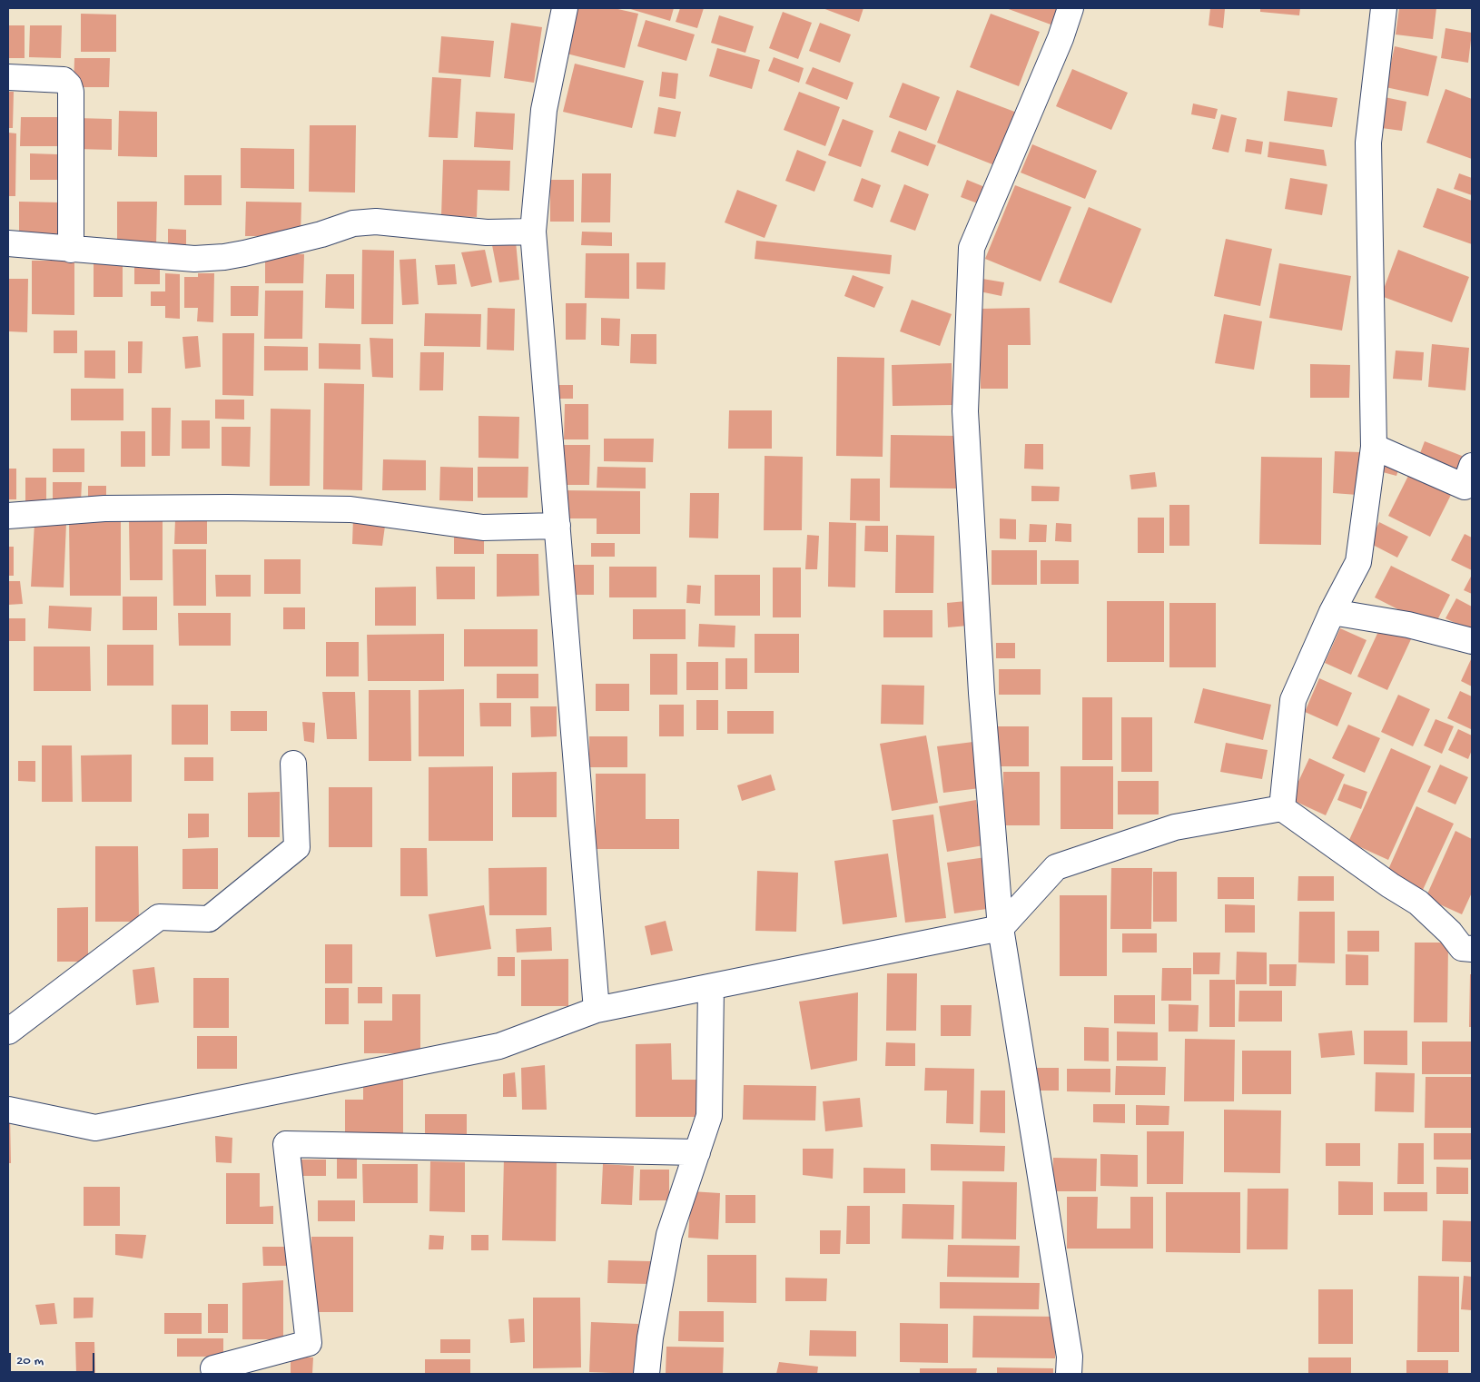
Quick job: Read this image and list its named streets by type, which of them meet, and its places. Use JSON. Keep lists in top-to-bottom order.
{
  "scale_bar": "20 m"
}
